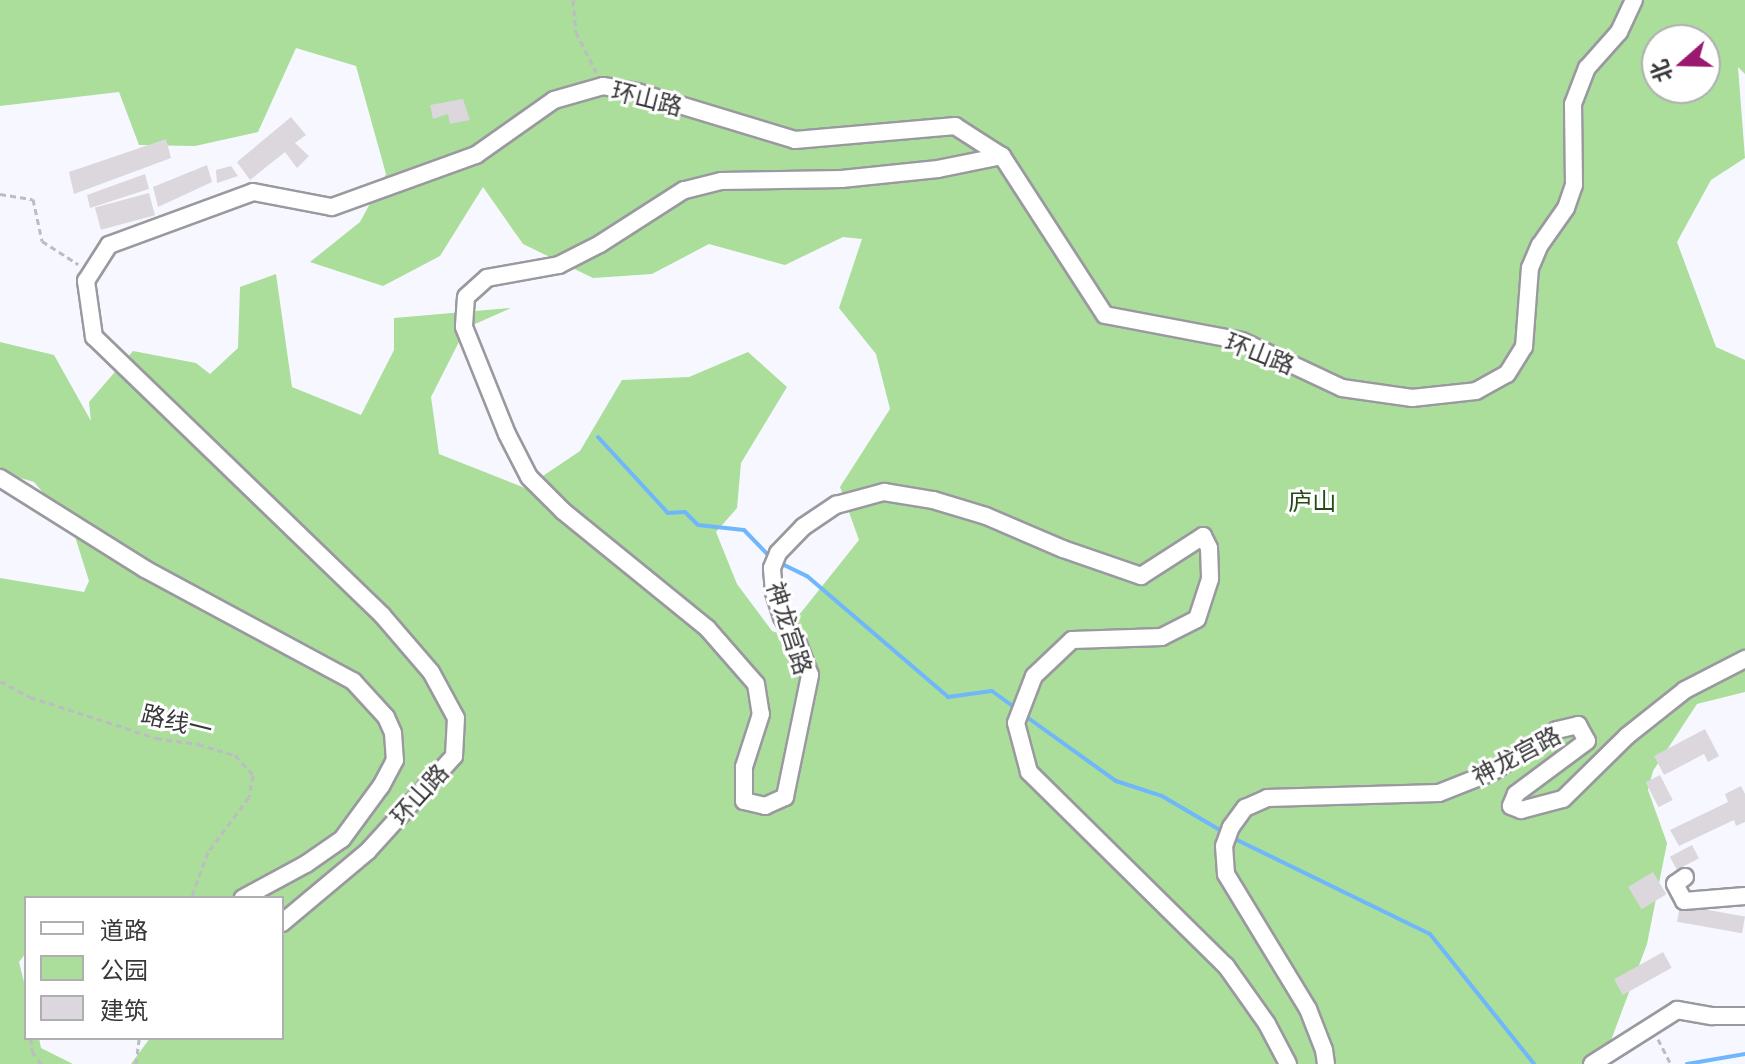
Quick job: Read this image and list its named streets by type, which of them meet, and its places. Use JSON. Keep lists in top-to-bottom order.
{
  "streets": {
    "street": ["环山路", "神龙宫路"],
    "path": ["路线一"]
  },
  "crossings": [
    ["环山路", "神龙宫路"]
  ],
  "parks": ["庐山"],
  "legend": ["道路", "公园", "建筑"],
  "north": "left"
}
